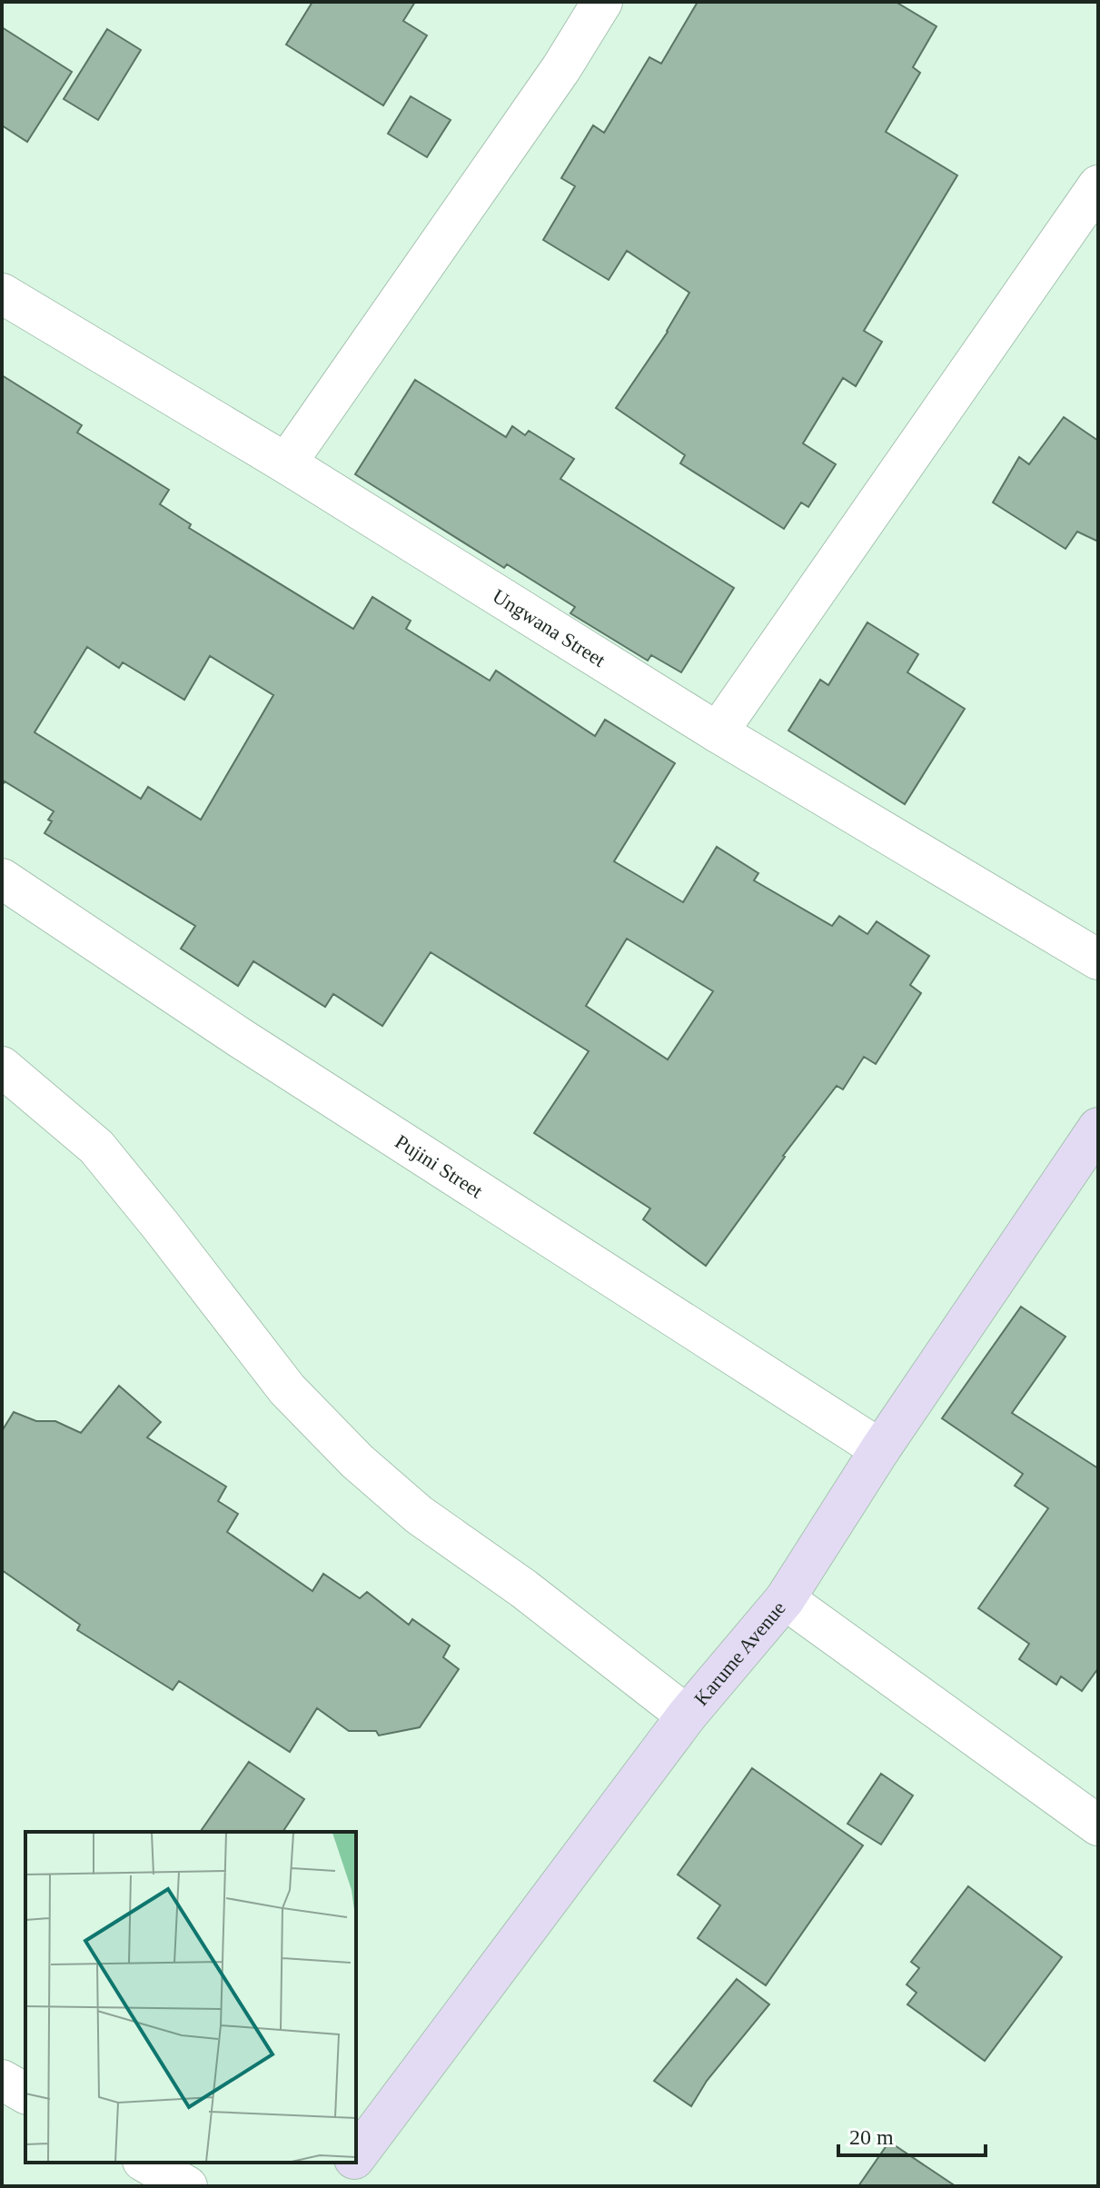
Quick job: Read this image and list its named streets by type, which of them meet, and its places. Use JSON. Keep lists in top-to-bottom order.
{
  "streets": {
    "main road": ["Karume Avenue"],
    "street": ["Ungwana Street", "Pujini Street"]
  },
  "crossings": [
    ["Pujini Street", "Karume Avenue"]
  ],
  "scale_bar": "20 m"
}
